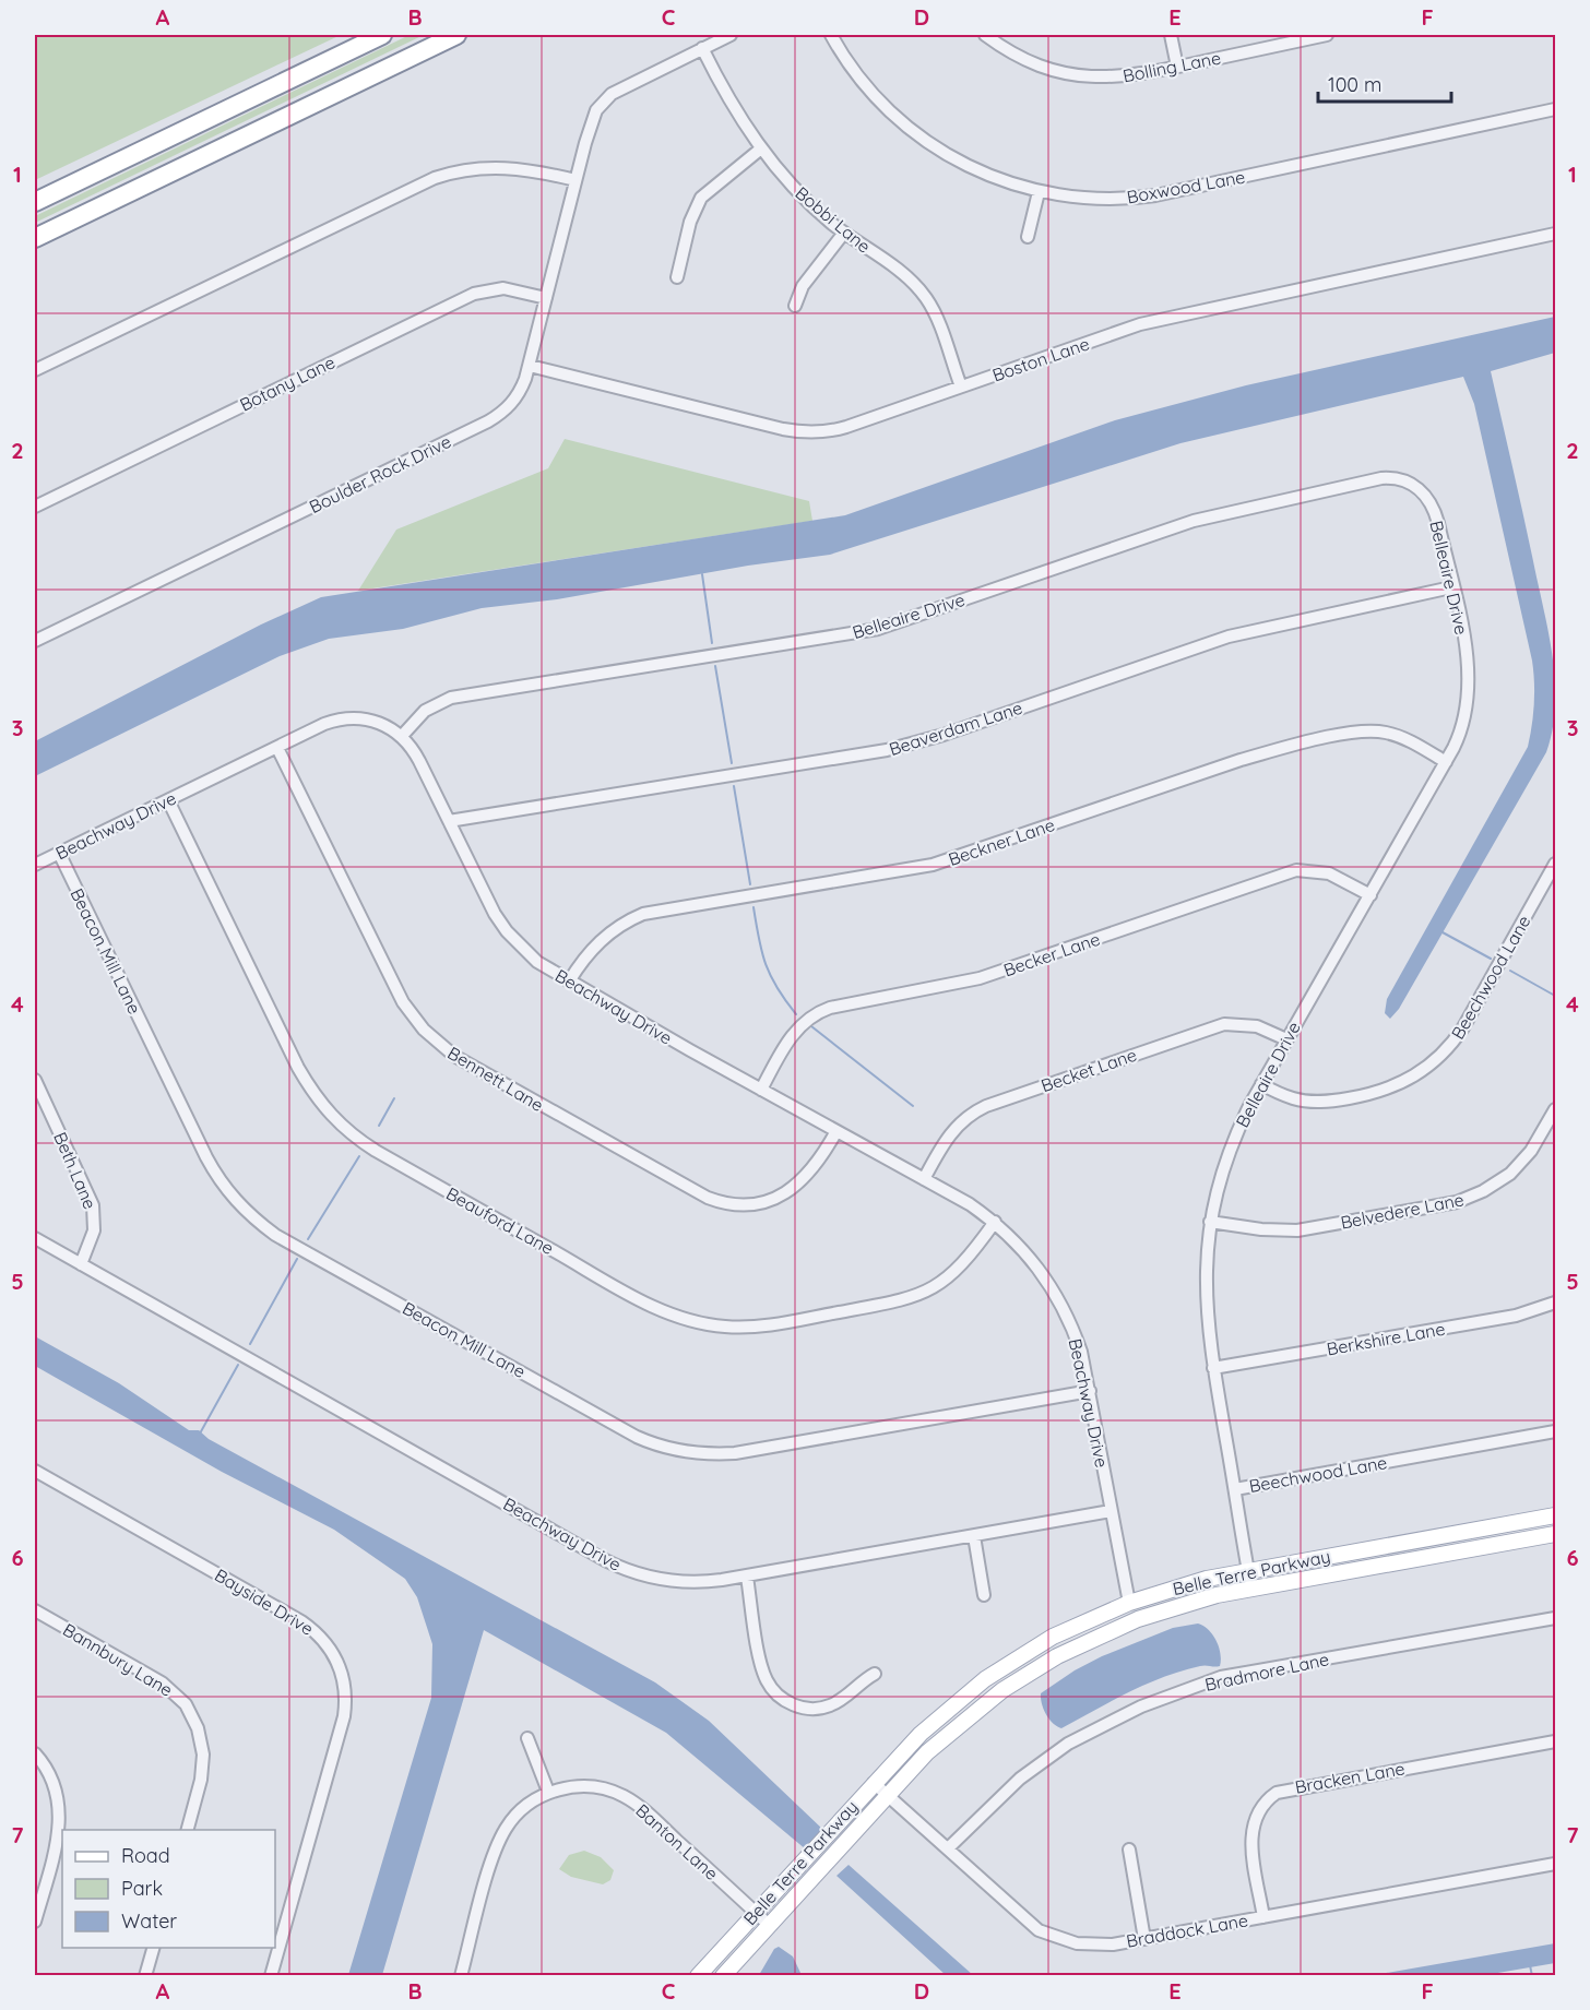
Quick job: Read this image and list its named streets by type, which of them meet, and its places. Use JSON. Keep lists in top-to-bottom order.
{
  "streets": {
    "main road": ["Belle Terre Parkway"],
    "street": [
      "Bolling Lane",
      "Boxwood Lane",
      "Bobbi Lane",
      "Boston Lane",
      "Botany Lane",
      "Boulder Rock Drive",
      "Belleaire Drive",
      "Beaverdam Lane",
      "Beachway Drive",
      "Beckner Lane",
      "Beacon Mill Lane",
      "Becker Lane",
      "Beechwood Lane",
      "Becket Lane",
      "Bennett Lane",
      "Beth Lane",
      "Belvedere Lane",
      "Beauford Lane",
      "Berkshire Lane",
      "Bayside Drive",
      "Bannbury Lane",
      "Bradmore Lane",
      "Bracken Lane",
      "Banton Lane",
      "Braddock Lane"
    ]
  },
  "crossings": [
    ["Bobbi Lane", "Boston Lane"],
    ["Bobbi Lane", "Boulder Rock Drive"],
    ["Boston Lane", "Boulder Rock Drive"],
    ["Botany Lane", "Boulder Rock Drive"],
    ["Belleaire Drive", "Beaverdam Lane"],
    ["Belleaire Drive", "Beachway Drive"],
    ["Belleaire Drive", "Beckner Lane"],
    ["Belleaire Drive", "Becker Lane"],
    ["Belleaire Drive", "Beechwood Lane"],
    ["Belleaire Drive", "Becket Lane"],
    ["Belleaire Drive", "Belvedere Lane"],
    ["Belleaire Drive", "Berkshire Lane"],
    ["Belleaire Drive", "Belle Terre Parkway"],
    ["Beaverdam Lane", "Beachway Drive"],
    ["Beachway Drive", "Beckner Lane"],
    ["Beachway Drive", "Beacon Mill Lane"],
    ["Beachway Drive", "Becker Lane"],
    ["Beachway Drive", "Becket Lane"],
    ["Beachway Drive", "Bennett Lane"],
    ["Beachway Drive", "Beth Lane"],
    ["Beachway Drive", "Beauford Lane"],
    ["Beachway Drive", "Belle Terre Parkway"],
    ["Belle Terre Parkway", "Banton Lane"],
    ["Belle Terre Parkway", "Braddock Lane"],
    ["Bradmore Lane", "Braddock Lane"],
    ["Bracken Lane", "Braddock Lane"]
  ],
  "legend": ["Road", "Park", "Water"],
  "scale_bar": "100 m",
  "grid": {
    "columns": [
      "A",
      "B",
      "C",
      "D",
      "E",
      "F"
    ],
    "rows": [
      "1",
      "2",
      "3",
      "4",
      "5",
      "6",
      "7"
    ]
  }
}
